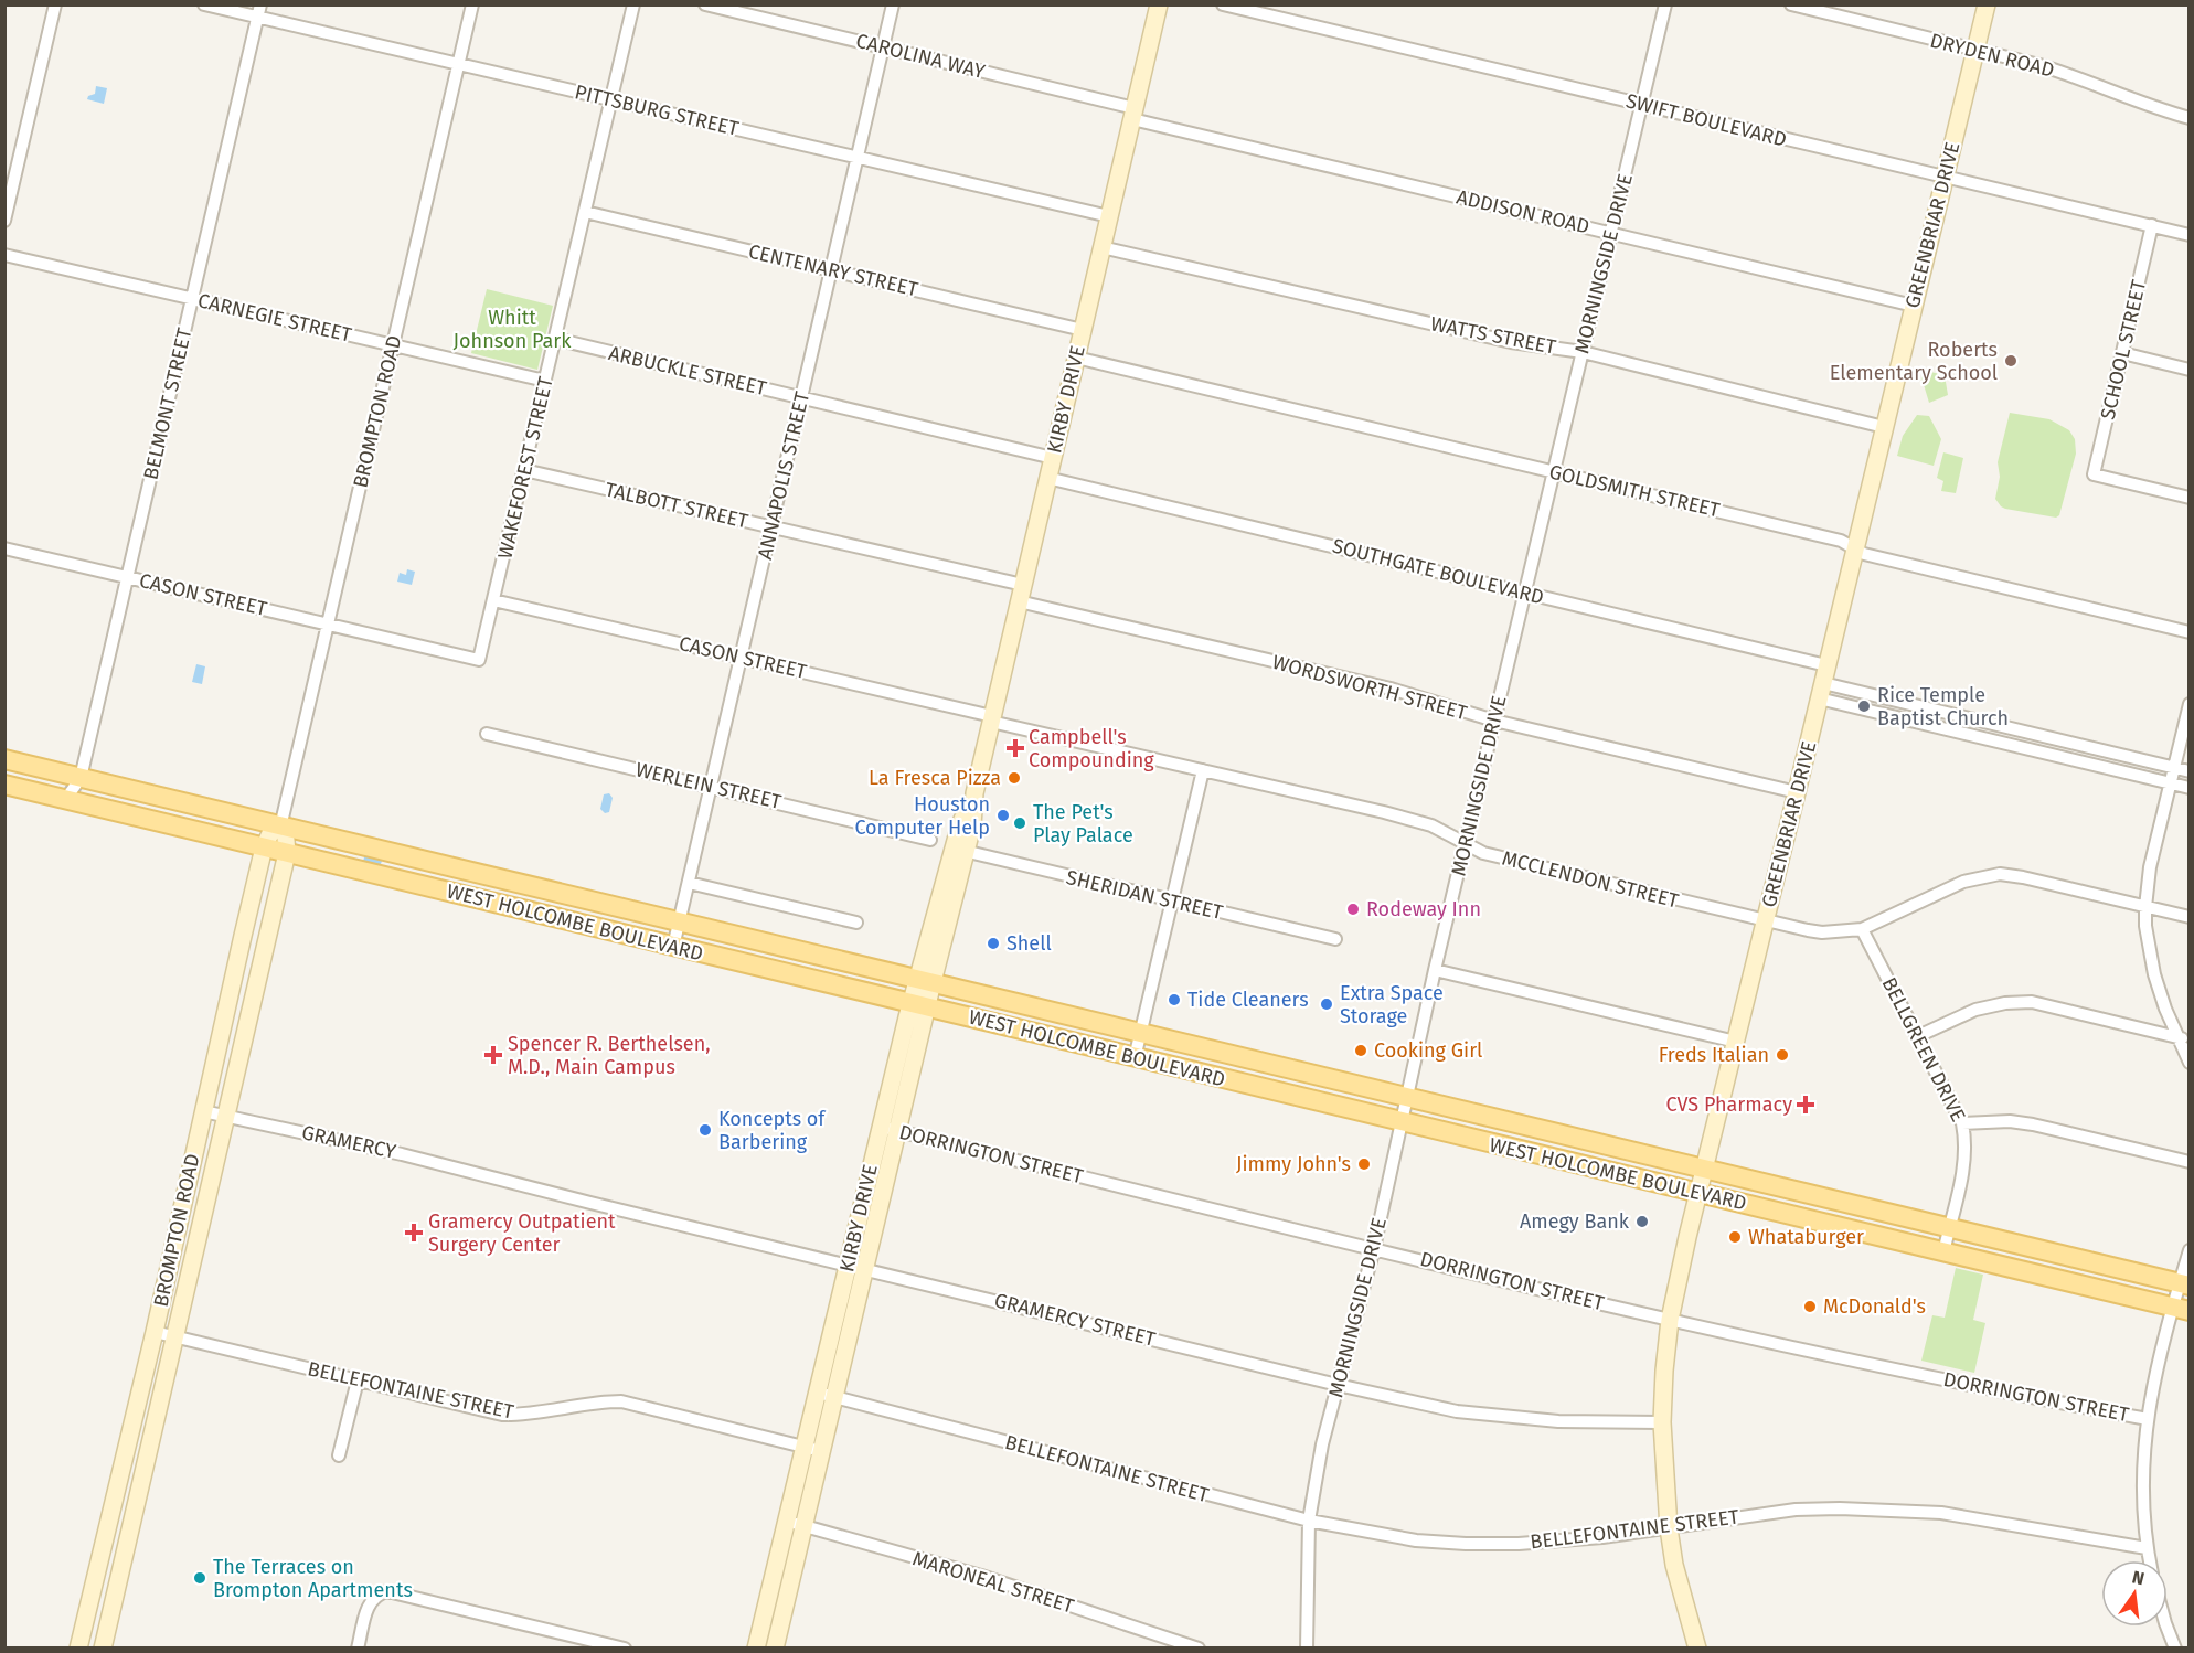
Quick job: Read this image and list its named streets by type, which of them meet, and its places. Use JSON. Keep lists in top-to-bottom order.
{
  "streets": {
    "main road": [
      "GREENBRIAR DRIVE",
      "KIRBY DRIVE",
      "BROMPTON ROAD",
      "WEST HOLCOMBE BOULEVARD"
    ],
    "street": [
      "DRYDEN ROAD",
      "CAROLINA WAY",
      "PITTSBURG STREET",
      "SWIFT BOULEVARD",
      "ADDISON ROAD",
      "MORNINGSIDE DRIVE",
      "CENTENARY STREET",
      "CARNEGIE STREET",
      "WATTS STREET",
      "SCHOOL STREET",
      "ARBUCKLE STREET",
      "BELMONT STREET",
      "WAKEFOREST STREET",
      "ANNAPOLIS STREET",
      "GOLDSMITH STREET",
      "TALBOTT STREET",
      "SOUTHGATE BOULEVARD",
      "CASON STREET",
      "WORDSWORTH STREET",
      "WERLEIN STREET",
      "MCCLENDON STREET",
      "SHERIDAN STREET",
      "BELLGREEN DRIVE",
      "GRAMERCY",
      "DORRINGTON STREET",
      "GRAMERCY STREET",
      "BELLEFONTAINE STREET",
      "MARONEAL STREET"
    ]
  },
  "crossings": [
    ["DRYDEN ROAD", "GREENBRIAR DRIVE"],
    ["CAROLINA WAY", "ADDISON ROAD"],
    ["CAROLINA WAY", "KIRBY DRIVE"],
    ["CAROLINA WAY", "ANNAPOLIS STREET"],
    ["PITTSBURG STREET", "KIRBY DRIVE"],
    ["PITTSBURG STREET", "BELMONT STREET"],
    ["PITTSBURG STREET", "BROMPTON ROAD"],
    ["PITTSBURG STREET", "WAKEFOREST STREET"],
    ["PITTSBURG STREET", "ANNAPOLIS STREET"],
    ["SWIFT BOULEVARD", "GREENBRIAR DRIVE"],
    ["SWIFT BOULEVARD", "MORNINGSIDE DRIVE"],
    ["SWIFT BOULEVARD", "SCHOOL STREET"],
    ["ADDISON ROAD", "GREENBRIAR DRIVE"],
    ["ADDISON ROAD", "MORNINGSIDE DRIVE"],
    ["ADDISON ROAD", "KIRBY DRIVE"],
    ["GREENBRIAR DRIVE", "WATTS STREET"],
    ["GREENBRIAR DRIVE", "GOLDSMITH STREET"],
    ["GREENBRIAR DRIVE", "SOUTHGATE BOULEVARD"],
    ["GREENBRIAR DRIVE", "WORDSWORTH STREET"],
    ["GREENBRIAR DRIVE", "MCCLENDON STREET"],
    ["GREENBRIAR DRIVE", "WEST HOLCOMBE BOULEVARD"],
    ["GREENBRIAR DRIVE", "DORRINGTON STREET"],
    ["GREENBRIAR DRIVE", "GRAMERCY STREET"],
    ["GREENBRIAR DRIVE", "BELLEFONTAINE STREET"],
    ["MORNINGSIDE DRIVE", "WATTS STREET"],
    ["MORNINGSIDE DRIVE", "GOLDSMITH STREET"],
    ["MORNINGSIDE DRIVE", "SOUTHGATE BOULEVARD"],
    ["MORNINGSIDE DRIVE", "WORDSWORTH STREET"],
    ["MORNINGSIDE DRIVE", "MCCLENDON STREET"],
    ["MORNINGSIDE DRIVE", "WEST HOLCOMBE BOULEVARD"],
    ["MORNINGSIDE DRIVE", "DORRINGTON STREET"],
    ["MORNINGSIDE DRIVE", "GRAMERCY STREET"],
    ["MORNINGSIDE DRIVE", "BELLEFONTAINE STREET"],
    ["CENTENARY STREET", "KIRBY DRIVE"],
    ["CENTENARY STREET", "WAKEFOREST STREET"],
    ["CENTENARY STREET", "ANNAPOLIS STREET"],
    ["CARNEGIE STREET", "BELMONT STREET"],
    ["CARNEGIE STREET", "BROMPTON ROAD"],
    ["CARNEGIE STREET", "WAKEFOREST STREET"],
    ["WATTS STREET", "KIRBY DRIVE"],
    ["ARBUCKLE STREET", "KIRBY DRIVE"],
    ["ARBUCKLE STREET", "WAKEFOREST STREET"],
    ["ARBUCKLE STREET", "ANNAPOLIS STREET"],
    ["KIRBY DRIVE", "GOLDSMITH STREET"],
    ["KIRBY DRIVE", "TALBOTT STREET"],
    ["KIRBY DRIVE", "SOUTHGATE BOULEVARD"],
    ["KIRBY DRIVE", "CASON STREET"],
    ["KIRBY DRIVE", "WORDSWORTH STREET"],
    ["KIRBY DRIVE", "MCCLENDON STREET"],
    ["KIRBY DRIVE", "SHERIDAN STREET"],
    ["KIRBY DRIVE", "WEST HOLCOMBE BOULEVARD"],
    ["KIRBY DRIVE", "DORRINGTON STREET"],
    ["KIRBY DRIVE", "GRAMERCY STREET"],
    ["KIRBY DRIVE", "BELLEFONTAINE STREET"],
    ["KIRBY DRIVE", "MARONEAL STREET"],
    ["BELMONT STREET", "CASON STREET"],
    ["BELMONT STREET", "WEST HOLCOMBE BOULEVARD"],
    ["BROMPTON ROAD", "CASON STREET"],
    ["BROMPTON ROAD", "WEST HOLCOMBE BOULEVARD"],
    ["BROMPTON ROAD", "GRAMERCY"],
    ["BROMPTON ROAD", "BELLEFONTAINE STREET"],
    ["WAKEFOREST STREET", "TALBOTT STREET"],
    ["WAKEFOREST STREET", "CASON STREET"],
    ["ANNAPOLIS STREET", "TALBOTT STREET"],
    ["ANNAPOLIS STREET", "CASON STREET"],
    ["ANNAPOLIS STREET", "WERLEIN STREET"],
    ["ANNAPOLIS STREET", "WEST HOLCOMBE BOULEVARD"],
    ["TALBOTT STREET", "WORDSWORTH STREET"],
    ["CASON STREET", "MCCLENDON STREET"],
    ["MCCLENDON STREET", "BELLGREEN DRIVE"],
    ["WEST HOLCOMBE BOULEVARD", "BELLGREEN DRIVE"],
    ["GRAMERCY", "GRAMERCY STREET"]
  ],
  "parks": ["Whitt Johnson Park"],
  "places": {
    "other": [
      "Roberts Elementary School",
      "Rice Temple Baptist Church",
      "La Fresca Pizza",
      "Houston Computer Help",
      "The Pet's Play Palace",
      "Rodeway Inn",
      "Shell",
      "Tide Cleaners",
      "Extra Space Storage",
      "Cooking Girl",
      "Freds Italian",
      "Koncepts of Barbering",
      "Jimmy John's",
      "Amegy Bank",
      "Whataburger",
      "McDonald's",
      "The Terraces on Brompton Apartments"
    ],
    "health": [
      "Campbell's Compounding",
      "Spencer R. Berthelsen, M.D., Main Campus",
      "CVS Pharmacy",
      "Gramercy Outpatient Surgery Center"
    ]
  },
  "north": "top"
}
